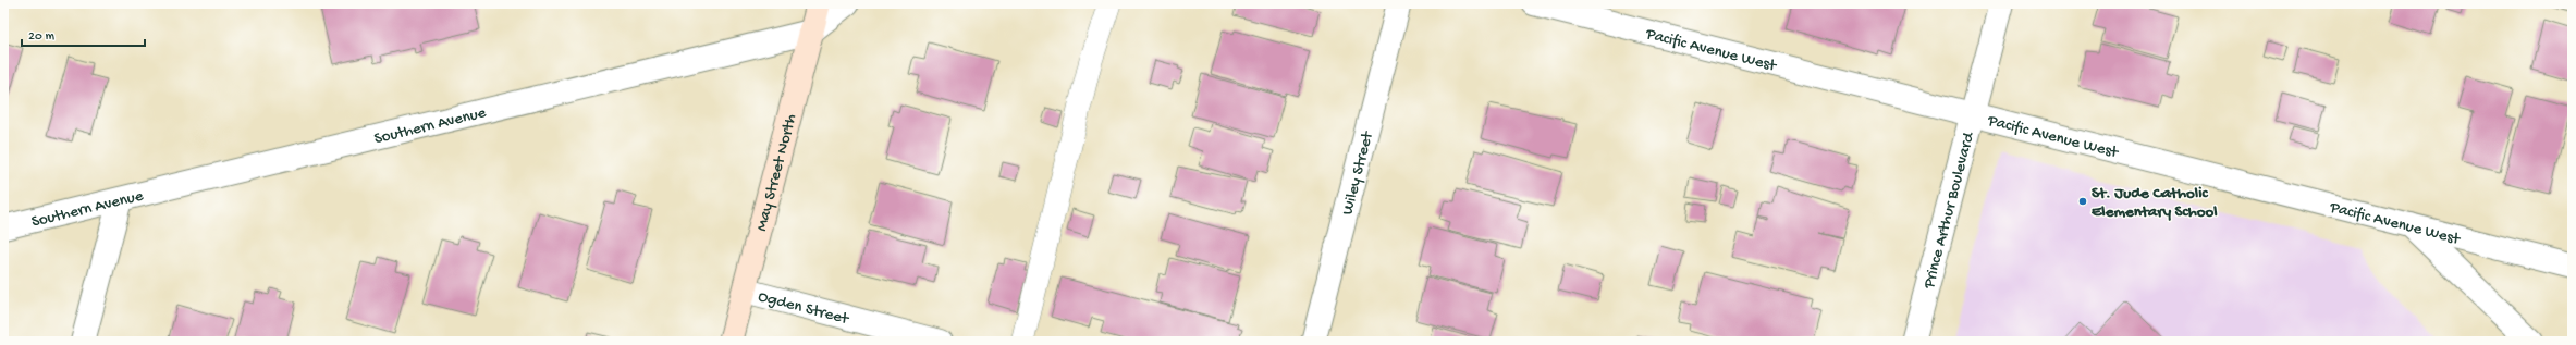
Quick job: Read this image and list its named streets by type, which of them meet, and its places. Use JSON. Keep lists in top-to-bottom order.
{
  "streets": {
    "main road": ["May Street North"],
    "street": [
      "Pacific Avenue West",
      "Southern Avenue",
      "Wiley Street",
      "Prince Arthur Boulevard",
      "Ogden Street"
    ]
  },
  "crossings": [
    ["Pacific Avenue West", "Prince Arthur Boulevard"],
    ["Southern Avenue", "May Street North"],
    ["May Street North", "Ogden Street"]
  ],
  "places": ["St. Jude Catholic Elementary School"],
  "scale_bar": "20 m"
}
